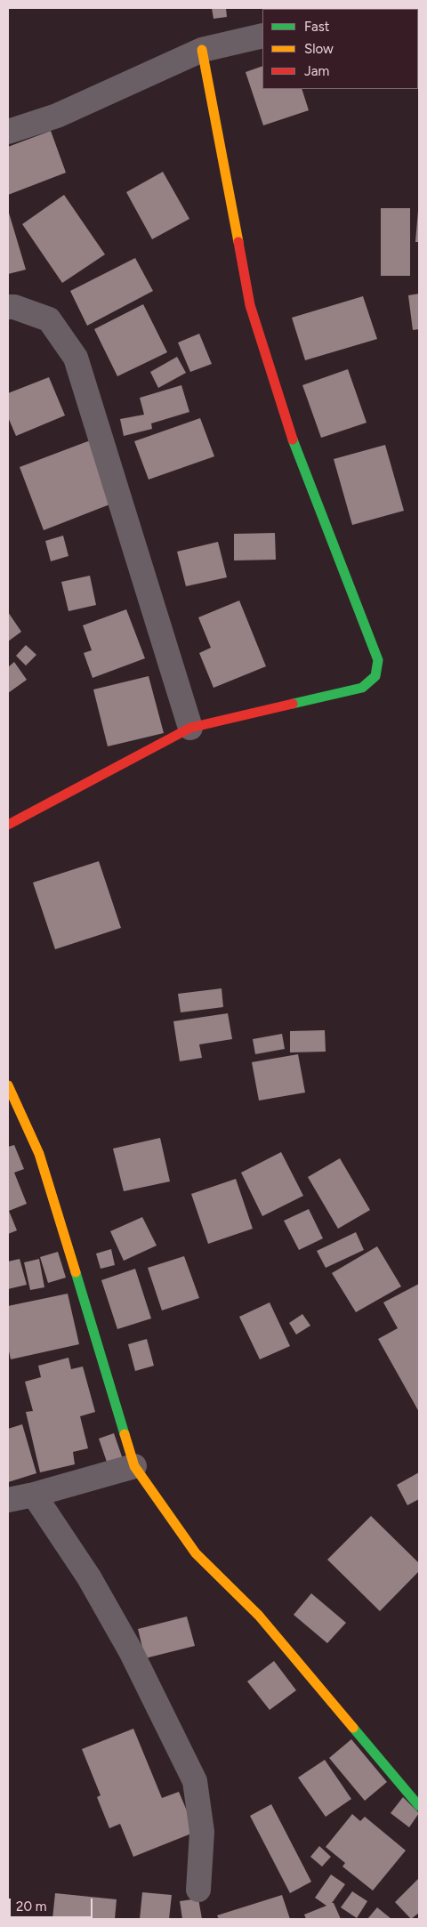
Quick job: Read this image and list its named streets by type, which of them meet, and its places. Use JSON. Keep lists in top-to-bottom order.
{
  "legend": ["Fast", "Slow", "Jam"],
  "scale_bar": "20 m"
}
